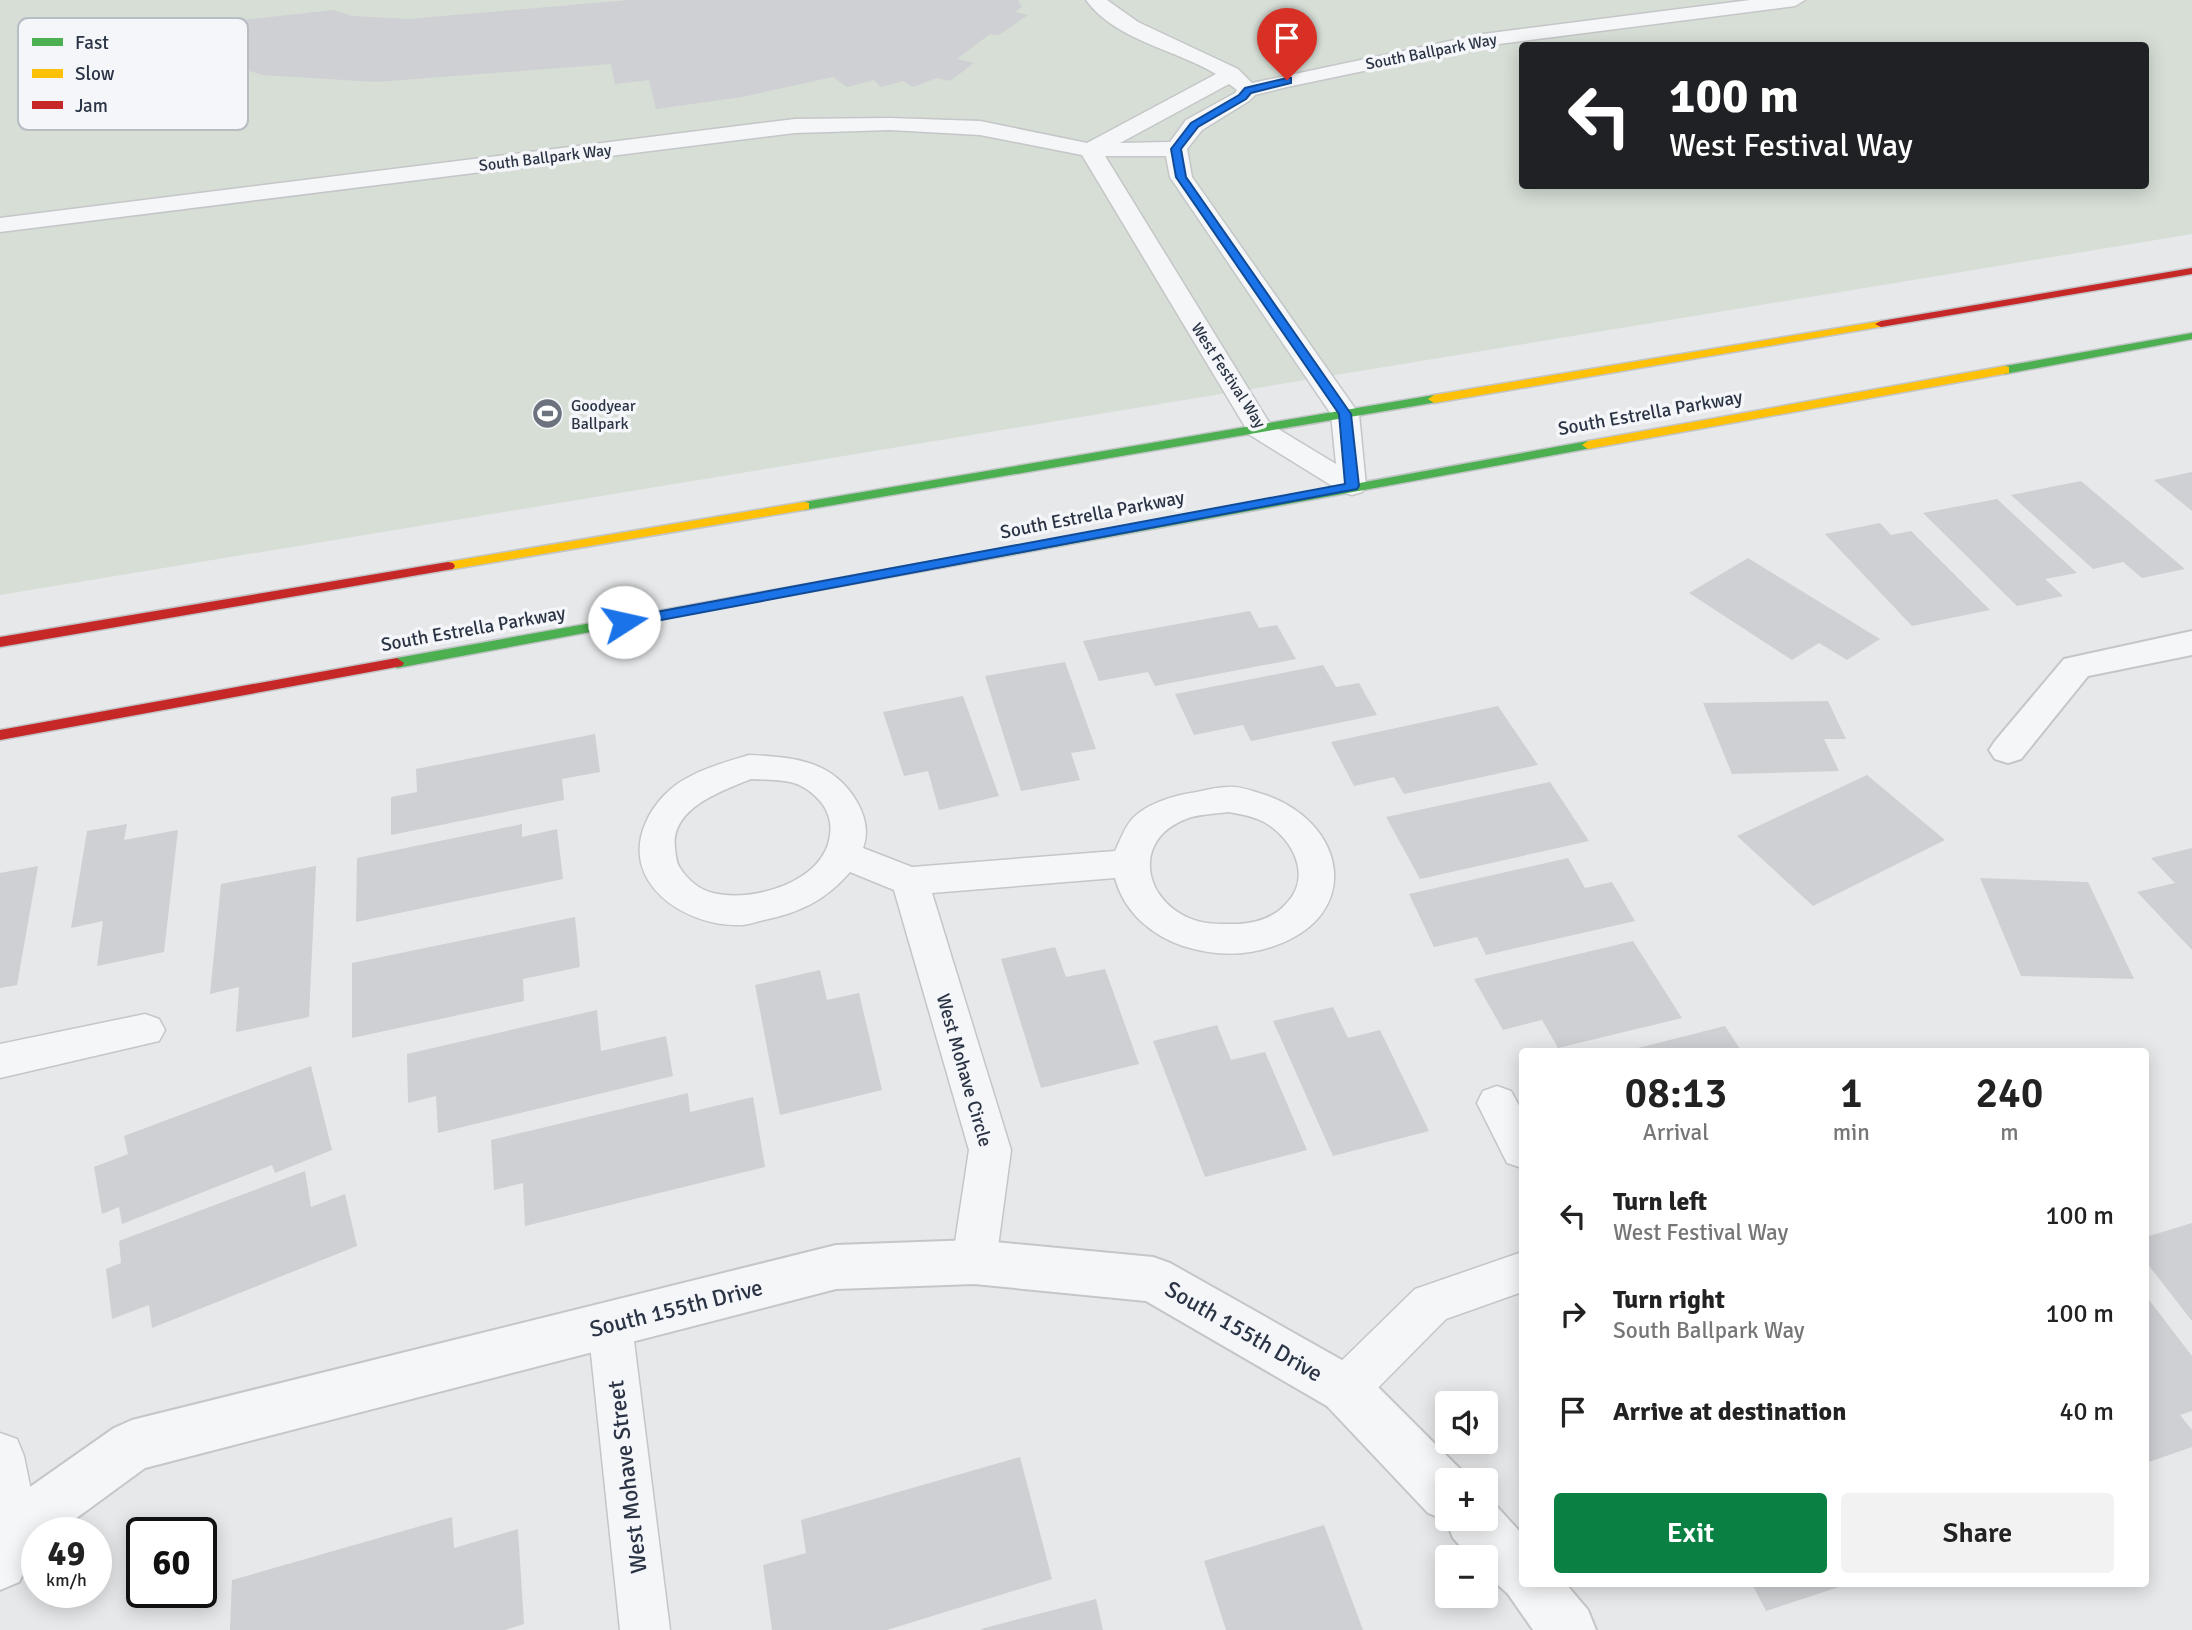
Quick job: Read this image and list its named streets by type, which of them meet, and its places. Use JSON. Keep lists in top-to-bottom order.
{
  "streets": {
    "main road": ["South Estrella Parkway"],
    "street": ["South 155th Drive"],
    "lane": [
      "South Ballpark Way",
      "West Festival Way",
      "West Mohave Circle",
      "West Mohave Street"
    ]
  },
  "crossings": [
    ["South Ballpark Way", "West Festival Way"],
    ["West Festival Way", "South Estrella Parkway"],
    ["West Mohave Circle", "South 155th Drive"],
    ["South 155th Drive", "West Mohave Street"]
  ],
  "places": {
    "sports": ["Goodyear Ballpark"]
  },
  "legend": ["Fast", "Slow", "Jam"],
  "page": {
    "turn": ["100 m", "West Festival Way"],
    "eta": [
      "08:13",
      "Arrival",
      "1",
      "min",
      "240",
      "m"
    ],
    "list": [
      {
        "name": "Turn left",
        "note": "West Festival Way",
        "value": "100 m"
      },
      {
        "name": "Turn right",
        "note": "South Ballpark Way",
        "value": "100 m"
      },
      {
        "name": "Arrive at destination",
        "value": "40 m"
      }
    ],
    "map_buttons": ["+", "−"],
    "buttons": ["Exit", "Share"],
    "speed": "49 km/h",
    "limit": "60"
  }
}
